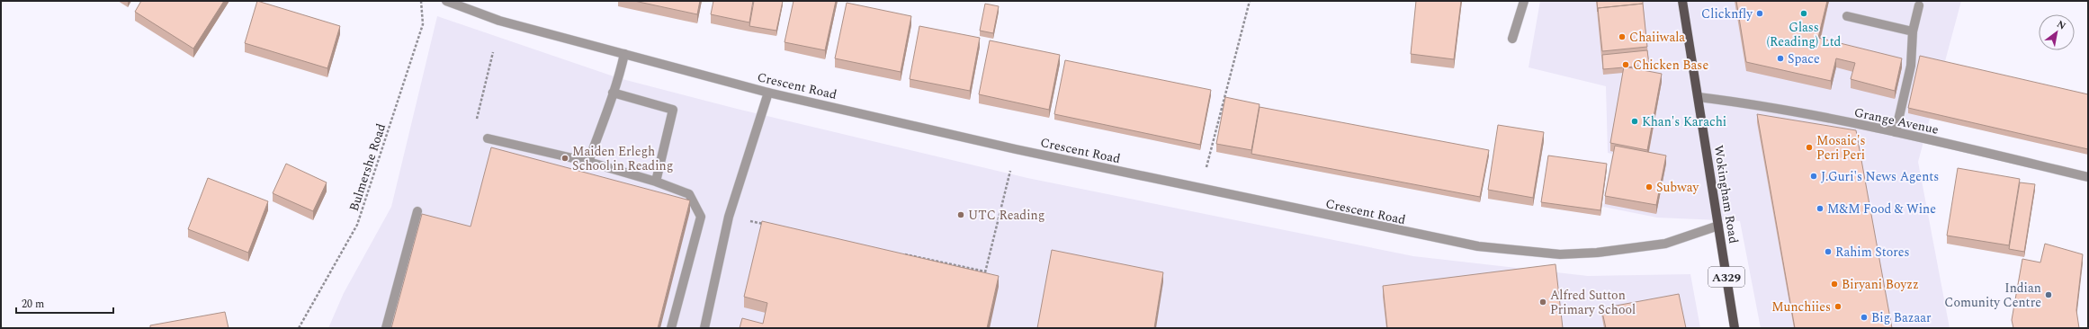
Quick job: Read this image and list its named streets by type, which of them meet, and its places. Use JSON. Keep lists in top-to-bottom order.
{
  "streets": {
    "main road": ["Wokingham Road", "A329"],
    "street": ["Crescent Road", "Grange Avenue"],
    "path": ["Bulmershe Road"]
  },
  "crossings": [
    ["Crescent Road", "Wokingham Road"],
    ["Grange Avenue", "Wokingham Road"]
  ],
  "places": [
    "Clicknfly",
    "Glass (Reading) Ltd",
    "Chaiiwala",
    "Space",
    "Chicken Base",
    "Khan's Karachi",
    "Mosaic's Peri Peri",
    "Maiden Erlegh School in Reading",
    "J.Guri's News Agents",
    "Subway",
    "M&M Food & Wine",
    "UTC Reading",
    "Rahim Stores",
    "Biryani Boyzz",
    "Indian Comunity Centre",
    "Alfred Sutton Primary School",
    "Munchiies",
    "Big Bazaar"
  ],
  "scale_bar": "20 m",
  "north": "top right"
}
